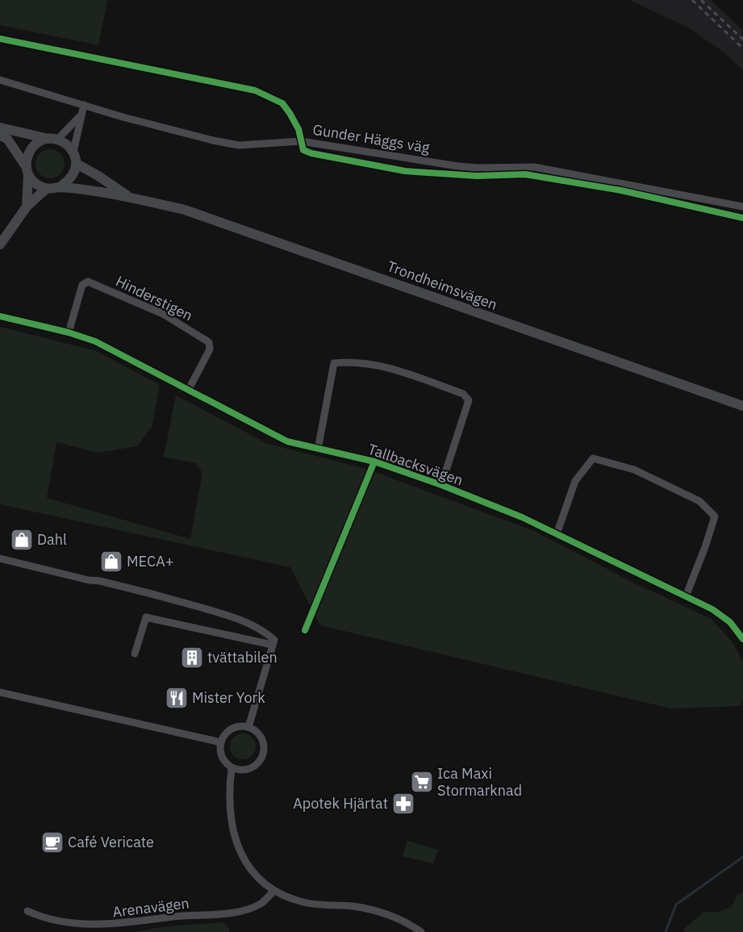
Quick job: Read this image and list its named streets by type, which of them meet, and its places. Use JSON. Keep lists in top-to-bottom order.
{
  "streets": {
    "main road": ["Trondheimsvägen"],
    "street": [
      "Gunder Häggs väg",
      "Hinderstigen",
      "Tallbacksvägen",
      "Arenavägen"
    ]
  },
  "crossings": [
    ["Hinderstigen", "Tallbacksvägen"]
  ],
  "places": {
    "shop": ["Dahl", "MECA+"],
    "building": ["tvättabilen"],
    "restaurant": ["Mister York"],
    "supermarket": ["Ica Maxi Stormarknad"],
    "pharmacy": ["Apotek Hjärtat"],
    "cafe": ["Café Vericate"]
  }
}
